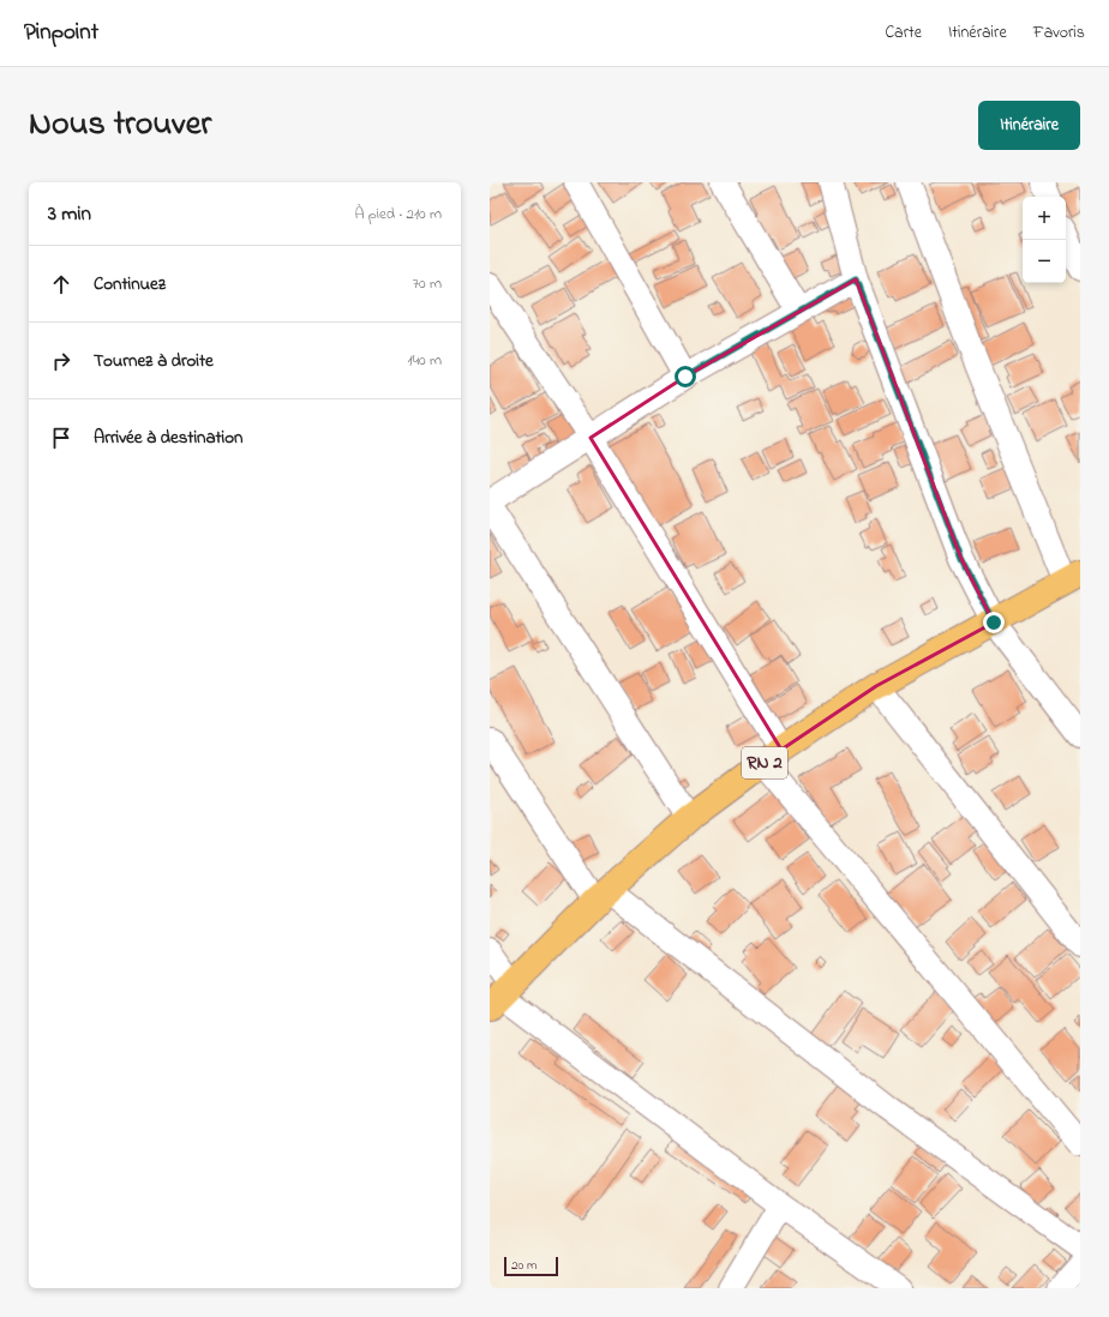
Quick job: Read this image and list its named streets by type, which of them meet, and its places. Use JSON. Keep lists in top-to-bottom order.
{
  "streets": {
    "highway": ["RN 2"]
  },
  "scale_bar": "20 m",
  "page": {
    "header": "Pinpoint",
    "nav": ["Carte", "Itinéraire", "Favoris"],
    "title": "Nous trouver",
    "buttons": "Itinéraire",
    "heading": ["3 min", "À pied · 210 m"],
    "map_buttons": ["+", "−"],
    "list": [
      ["Continuez", "70 m"],
      ["Tournez à droite", "140 m"],
      "Arrivée à destination"
    ],
    "scale": "20 m"
  }
}
